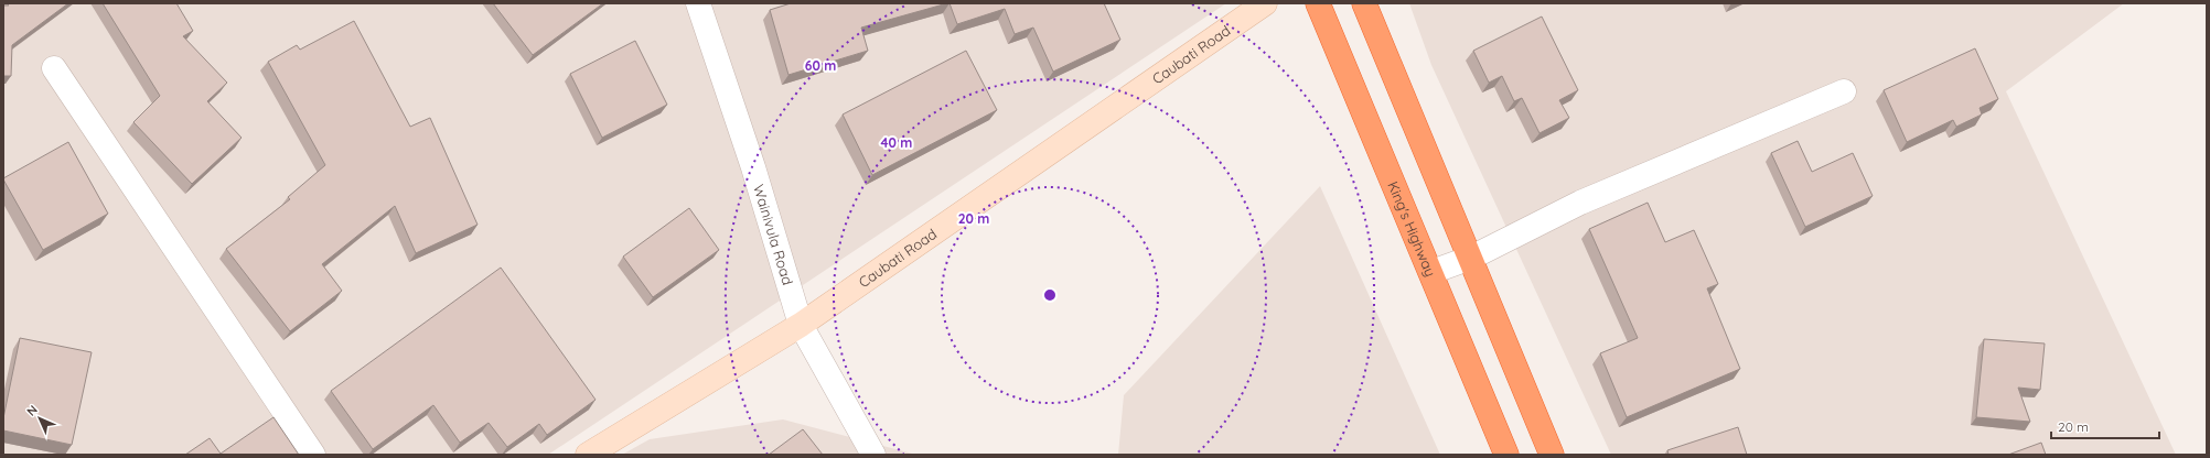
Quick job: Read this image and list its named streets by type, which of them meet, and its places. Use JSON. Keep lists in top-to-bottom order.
{
  "streets": {
    "highway": ["King's Highway"],
    "street": ["Caubati Road", "Wainivula Road"]
  },
  "crossings": [
    ["Caubati Road", "Wainivula Road"]
  ],
  "scale_bar": "20 m",
  "north": "top left",
  "rings": ["60 m", "40 m", "20 m"]
}
